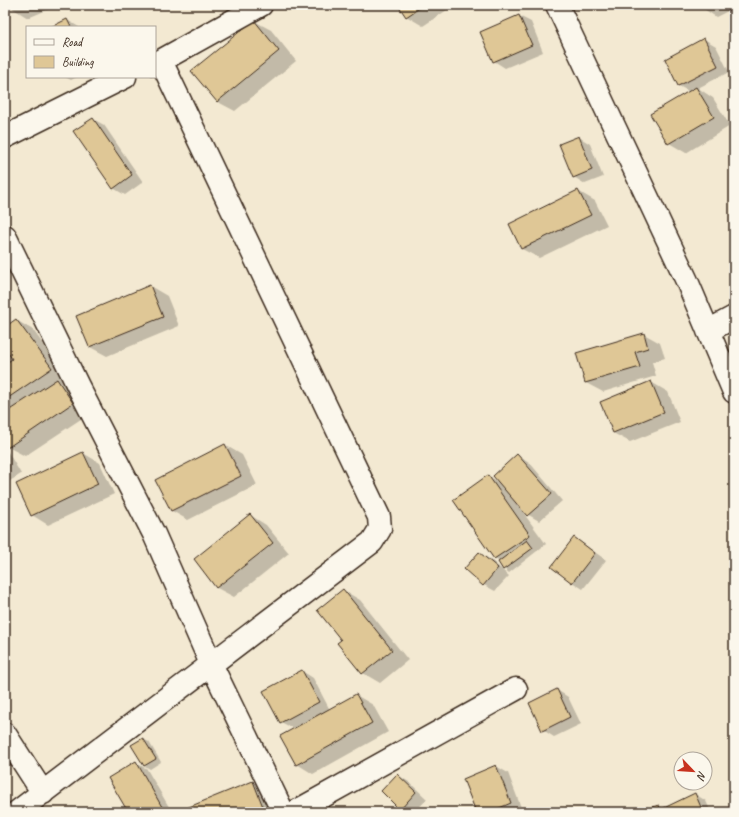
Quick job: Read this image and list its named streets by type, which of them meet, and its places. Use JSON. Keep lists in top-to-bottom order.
{
  "legend": ["Road", "Building"],
  "north": "bottom right"
}
